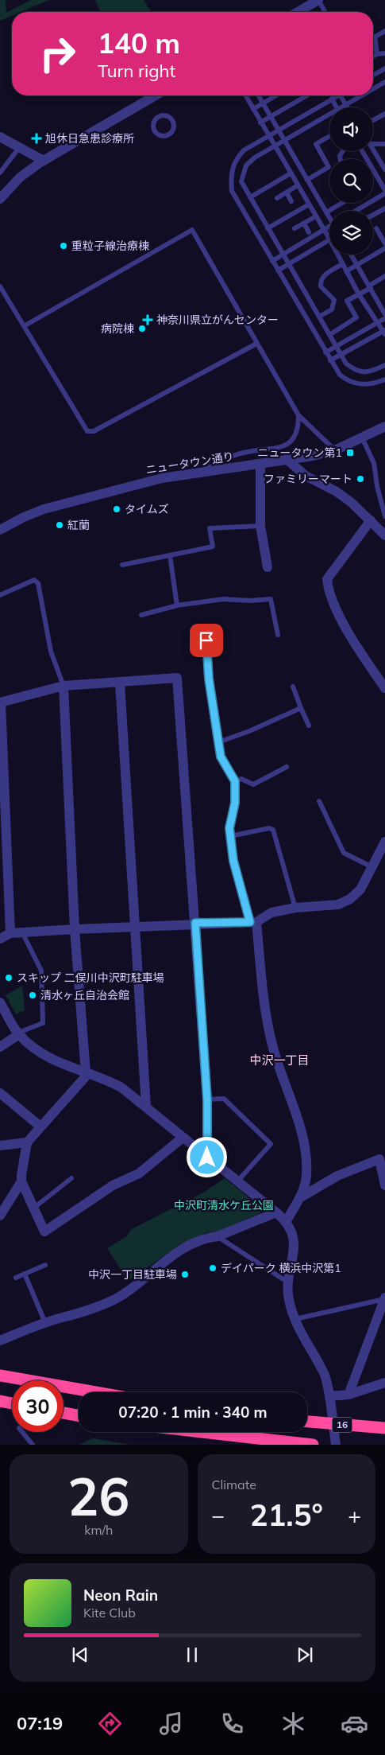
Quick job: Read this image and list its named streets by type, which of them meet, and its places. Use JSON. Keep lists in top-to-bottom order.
{
  "streets": {
    "highway": ["16"],
    "street": ["ニュータウン通り"]
  },
  "districts": ["中沢一丁目"],
  "parks": ["中沢町清水ケ丘公園"],
  "places": {
    "health": ["旭休日急患診療所", "神奈川県立がんセンター"],
    "other": [
      "重粒子線治療棟",
      "病院棟",
      "ファミリーマート",
      "タイムズ",
      "紅蘭",
      "スキップ 二俣川中沢町駐車場",
      "清水ヶ丘自治会館",
      "デイパーク 横浜中沢第1",
      "中沢一丁目駐車場"
    ],
    "transit": ["ニュータウン第1"]
  },
  "page": {
    "turn": ["140 m", "Turn right"],
    "limit": "30",
    "trip": "07:20 · 1 min · 340 m",
    "tile": [
      ["26", "km/h"],
      "Climate"
    ],
    "heat": ["−", "21.5°", "+"],
    "song": ["Neon Rain", "Kite Club"],
    "tabs": "07:19"
  }
}
